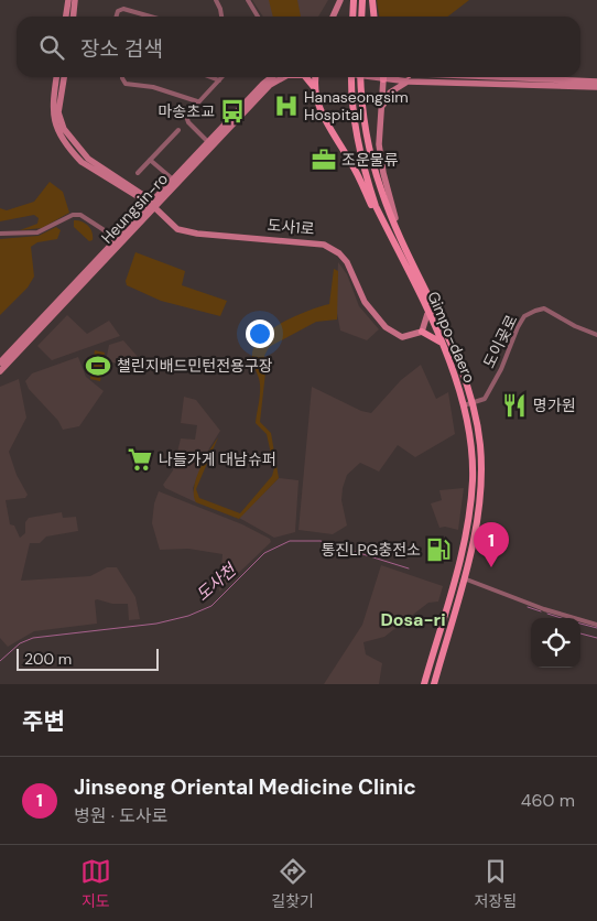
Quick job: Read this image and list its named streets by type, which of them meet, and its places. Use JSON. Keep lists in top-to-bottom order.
{
  "streets": {
    "main road": ["Heungsin-ro", "도사1로", "Gimpo-daero"],
    "street": ["도이곶로"]
  },
  "crossings": [
    ["Heungsin-ro", "도사1로"],
    ["Gimpo-daero", "도이곶로"]
  ],
  "districts": ["Dosa-ri"],
  "water": ["도사천"],
  "places": {
    "hospital": ["Hanaseongsim Hospital"],
    "bus stop": ["마송초교"],
    "office": ["조운물류"],
    "sports": ["챌린지배드민턴전용구장"],
    "restaurant": ["명가원"],
    "supermarket": ["나들가게 대남슈퍼"],
    "fuel station": ["통진LPG충전소"]
  },
  "scale_bar": "200 m",
  "page": {
    "search": "장소 검색",
    "pins": "1",
    "scale": "200 m",
    "heading": "주변",
    "list": [
      {
        "mark": "1",
        "name": "Jinseong Oriental Medicine Clinic",
        "note": "병원 · 도사로",
        "value": "460 m"
      }
    ],
    "nav": ["지도", "길찾기", "저장됨"]
  }
}
